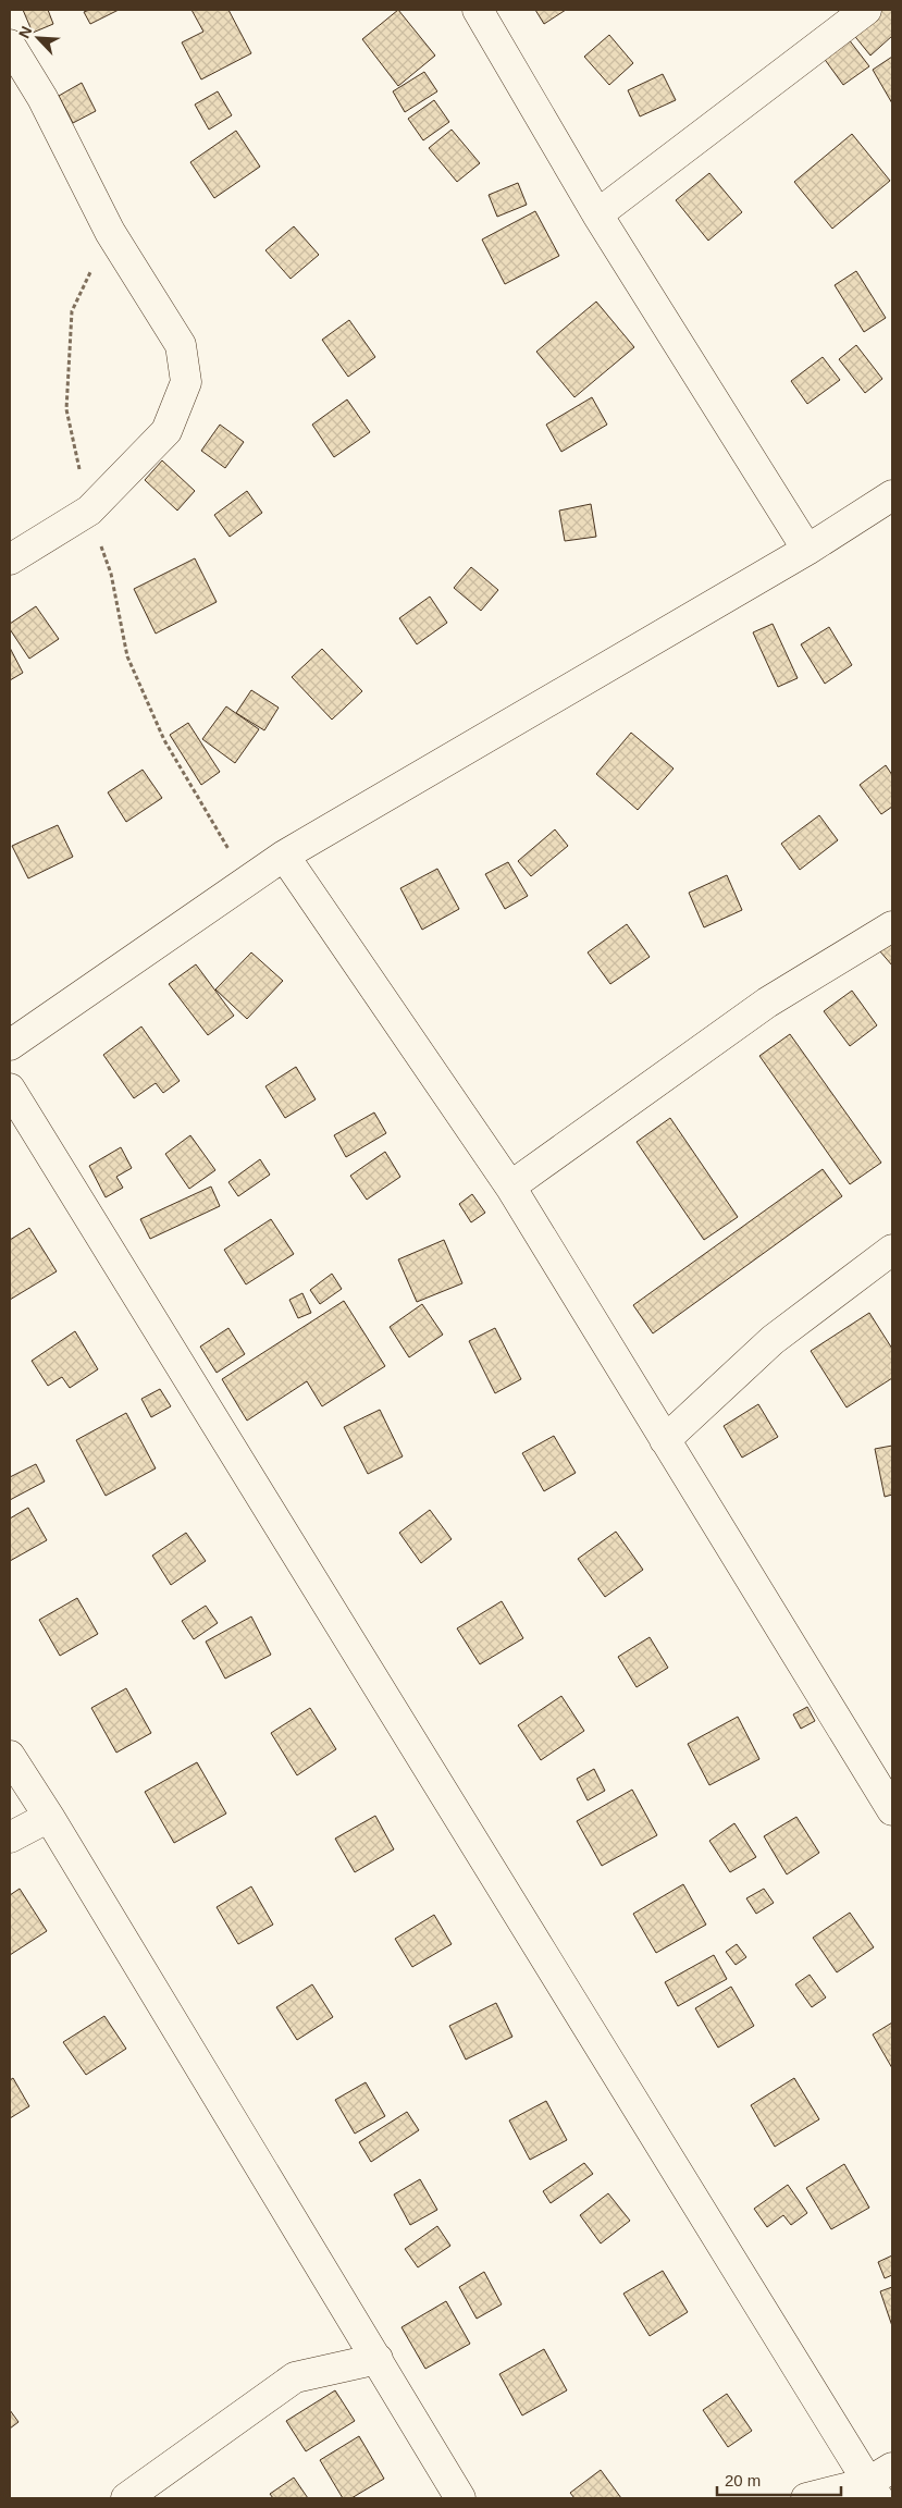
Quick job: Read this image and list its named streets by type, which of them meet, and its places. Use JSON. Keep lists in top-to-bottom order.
{
  "scale_bar": "20 m",
  "north": "top left"
}
